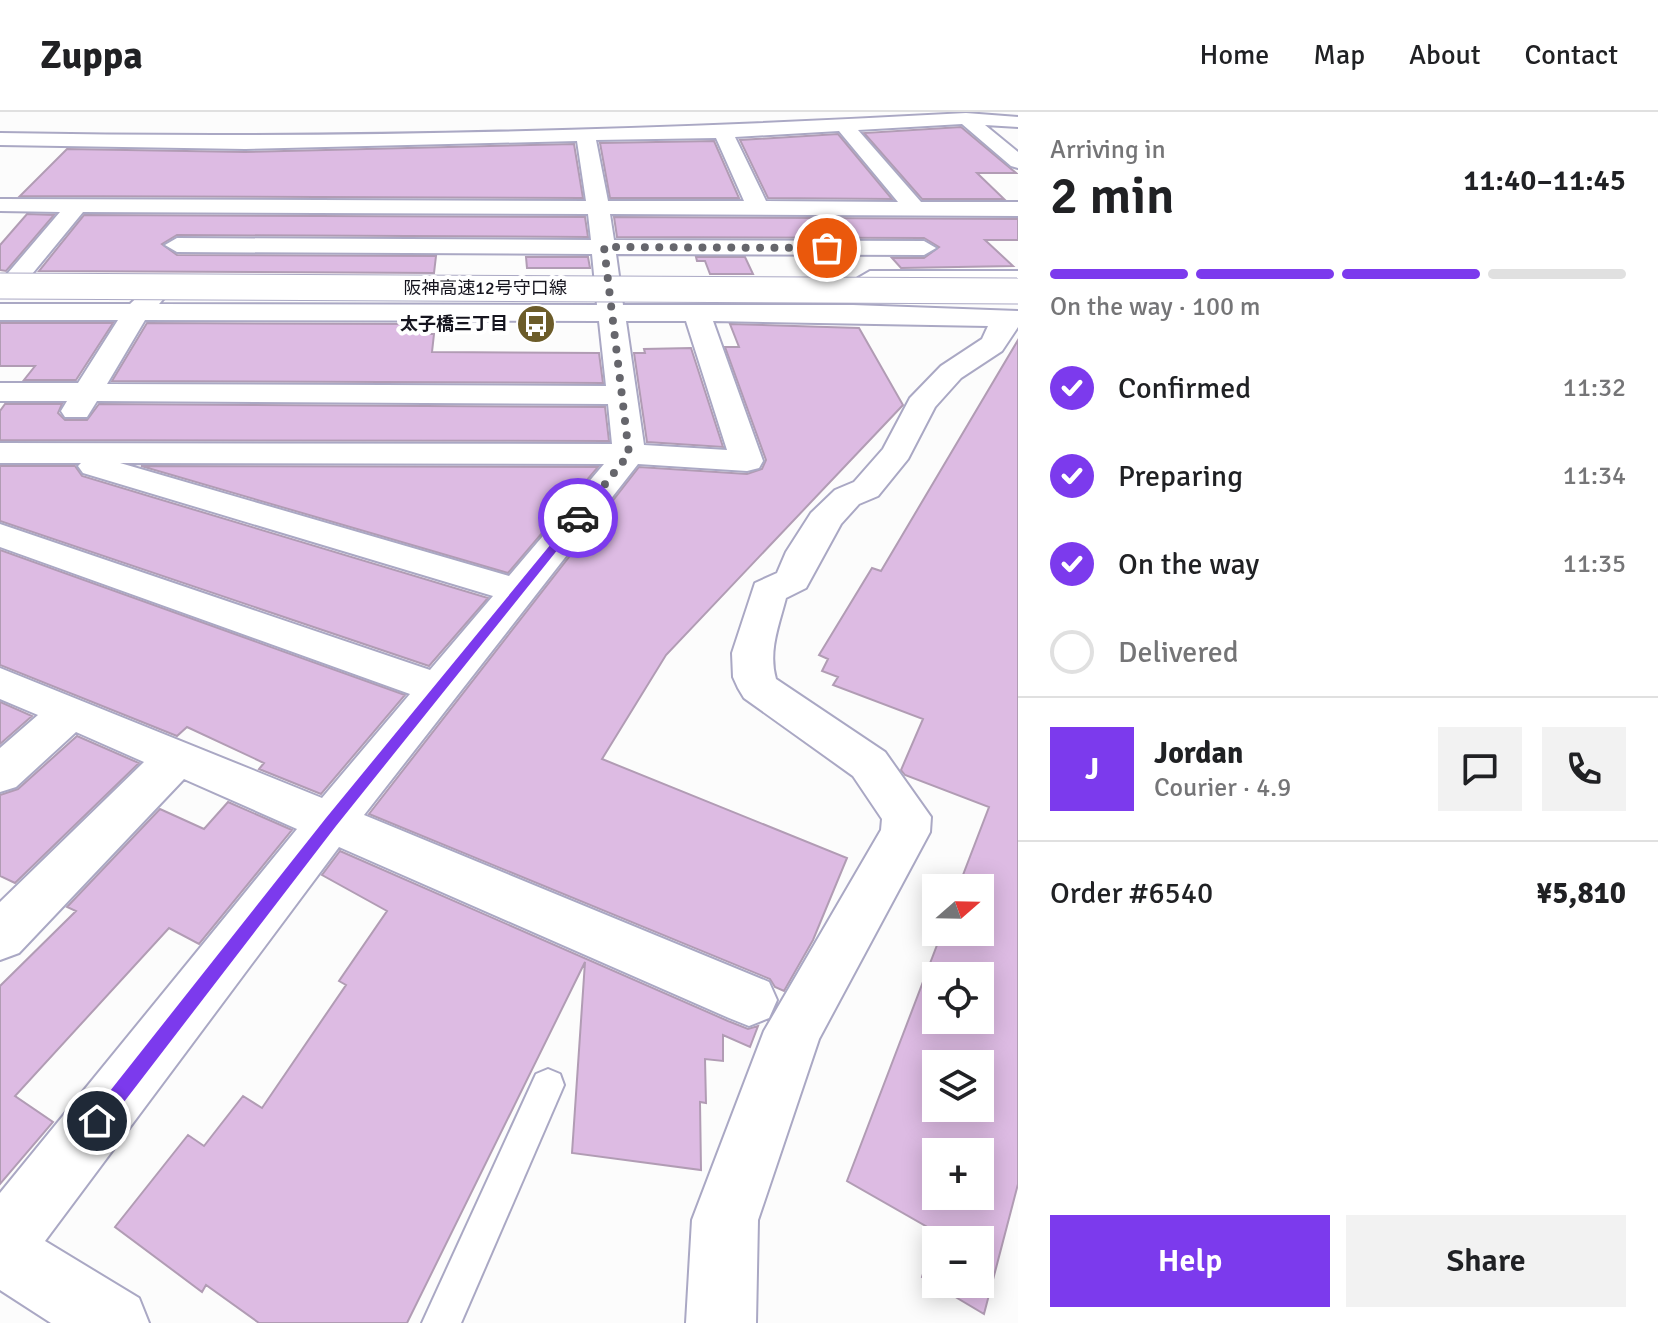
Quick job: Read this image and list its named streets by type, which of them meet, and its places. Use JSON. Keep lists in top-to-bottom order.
{
  "streets": {
    "main road": ["阪神高速12号守口線"]
  },
  "places": {
    "bus stop": ["太子橋三丁目"]
  },
  "north": "right",
  "page": {
    "header": "Zuppa",
    "nav": [
      "Home",
      "Map",
      "About",
      "Contact"
    ],
    "heading": ["2 min", "Arriving in", "11:40–11:45"],
    "panel": [
      "Jordan",
      "Courier · 4.9",
      "Order #6540",
      "¥5,810"
    ],
    "bar": "On the way · 100 m",
    "list": [
      ["Confirmed", "11:32"],
      ["Preparing", "11:34"],
      ["On the way", "11:35"],
      "Delivered"
    ],
    "round": "J",
    "map_buttons": ["+", "−"],
    "buttons": ["Help", "Share"]
  }
}
